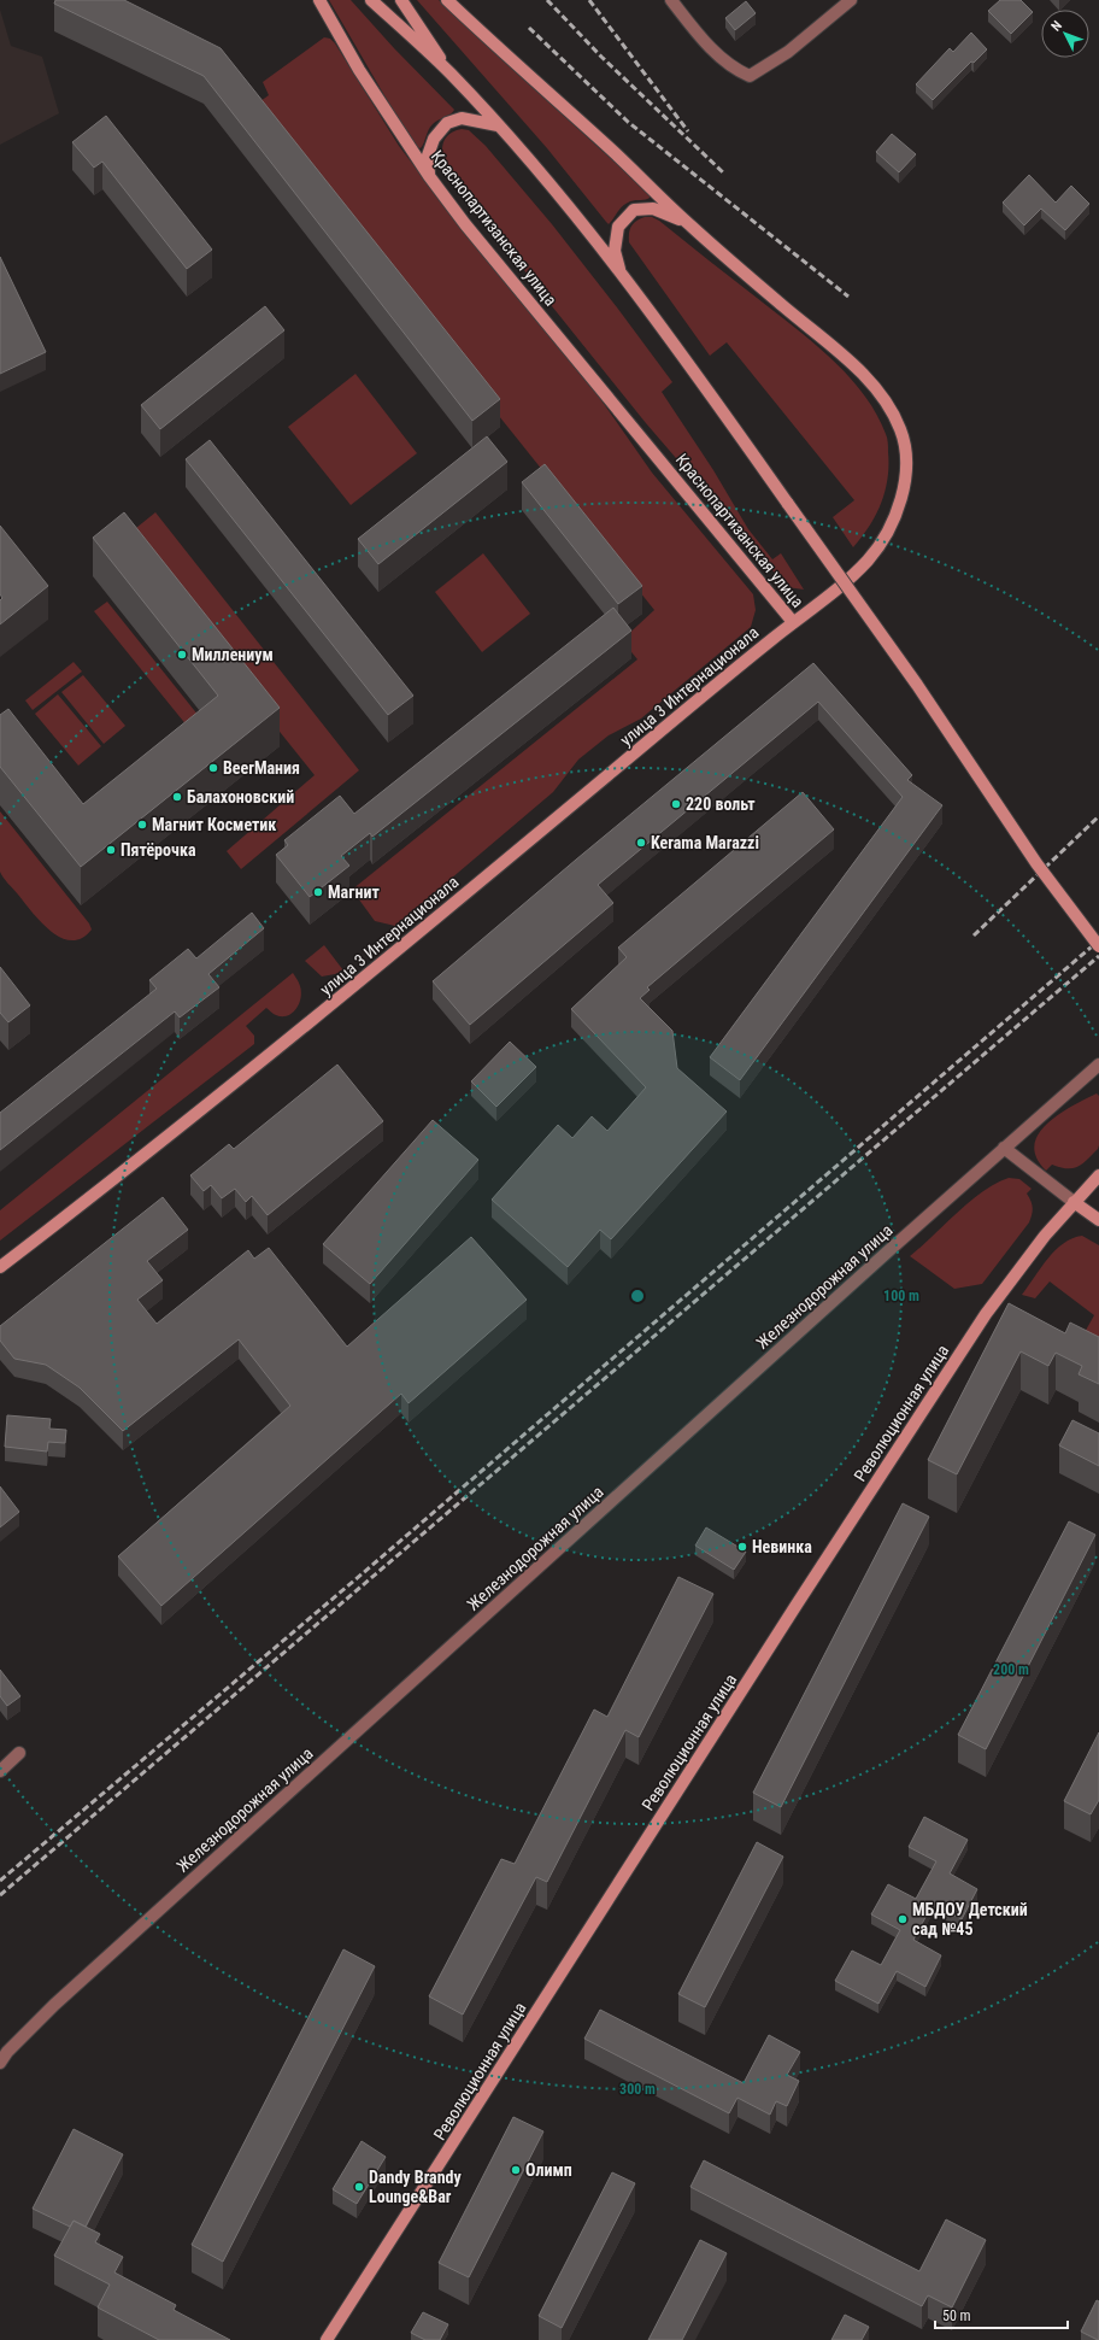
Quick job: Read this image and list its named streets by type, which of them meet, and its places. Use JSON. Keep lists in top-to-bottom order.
{
  "streets": {
    "main road": ["Краснопартизанская улица", "улица 3 Интернационала", "Революционная улица"],
    "street": ["Железнодорожная улица"]
  },
  "crossings": [
    ["Краснопартизанская улица", "улица 3 Интернационала"]
  ],
  "places": [
    "Миллениум",
    "BeerМания",
    "Балахоновский",
    "220 вольт",
    "Магнит Косметик",
    "Kerama Marazzi",
    "Пятёрочка",
    "Магнит",
    "Невинка",
    "МБДОУ Детский сад №45",
    "Олимп",
    "Dandy Brandy Lounge&Bar"
  ],
  "scale_bar": "50 m",
  "north": "top left",
  "rings": ["100 m", "200 m", "300 m"]
}
